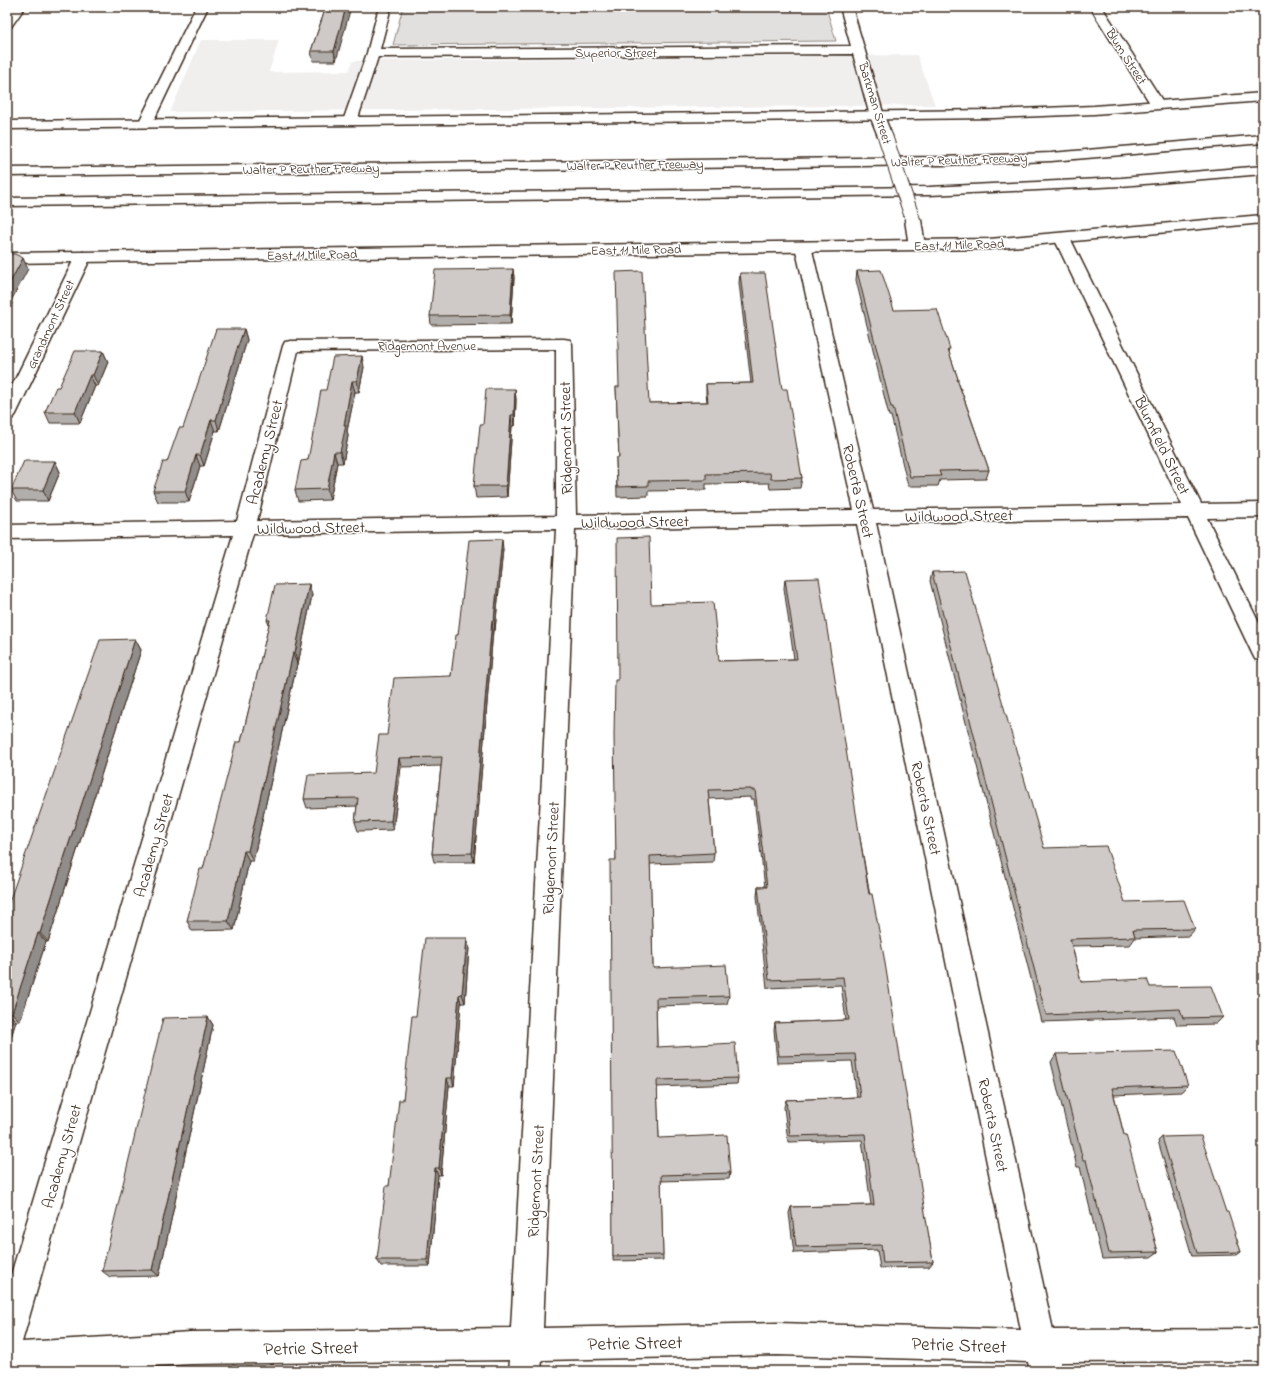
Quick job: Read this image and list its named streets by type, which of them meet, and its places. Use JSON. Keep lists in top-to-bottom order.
{
  "streets": {
    "main road": [
      "Superior Street",
      "Blum Street",
      "Barkman Street",
      "Walter P Reuther Freeway",
      "East 11 Mile Road",
      "Grandmont Street",
      "Ridgemont Avenue",
      "Ridgemont Street",
      "Blumfield Street",
      "Academy Street",
      "Roberta Street",
      "Wildwood Street",
      "Petrie Street"
    ]
  },
  "crossings": [
    ["Superior Street", "Barkman Street"],
    ["Barkman Street", "East 11 Mile Road"],
    ["East 11 Mile Road", "Grandmont Street"],
    ["East 11 Mile Road", "Blumfield Street"],
    ["East 11 Mile Road", "Roberta Street"],
    ["Ridgemont Avenue", "Ridgemont Street"],
    ["Ridgemont Avenue", "Academy Street"],
    ["Ridgemont Street", "Wildwood Street"],
    ["Ridgemont Street", "Petrie Street"],
    ["Blumfield Street", "Wildwood Street"],
    ["Academy Street", "Wildwood Street"],
    ["Roberta Street", "Wildwood Street"],
    ["Roberta Street", "Petrie Street"]
  ]
}
